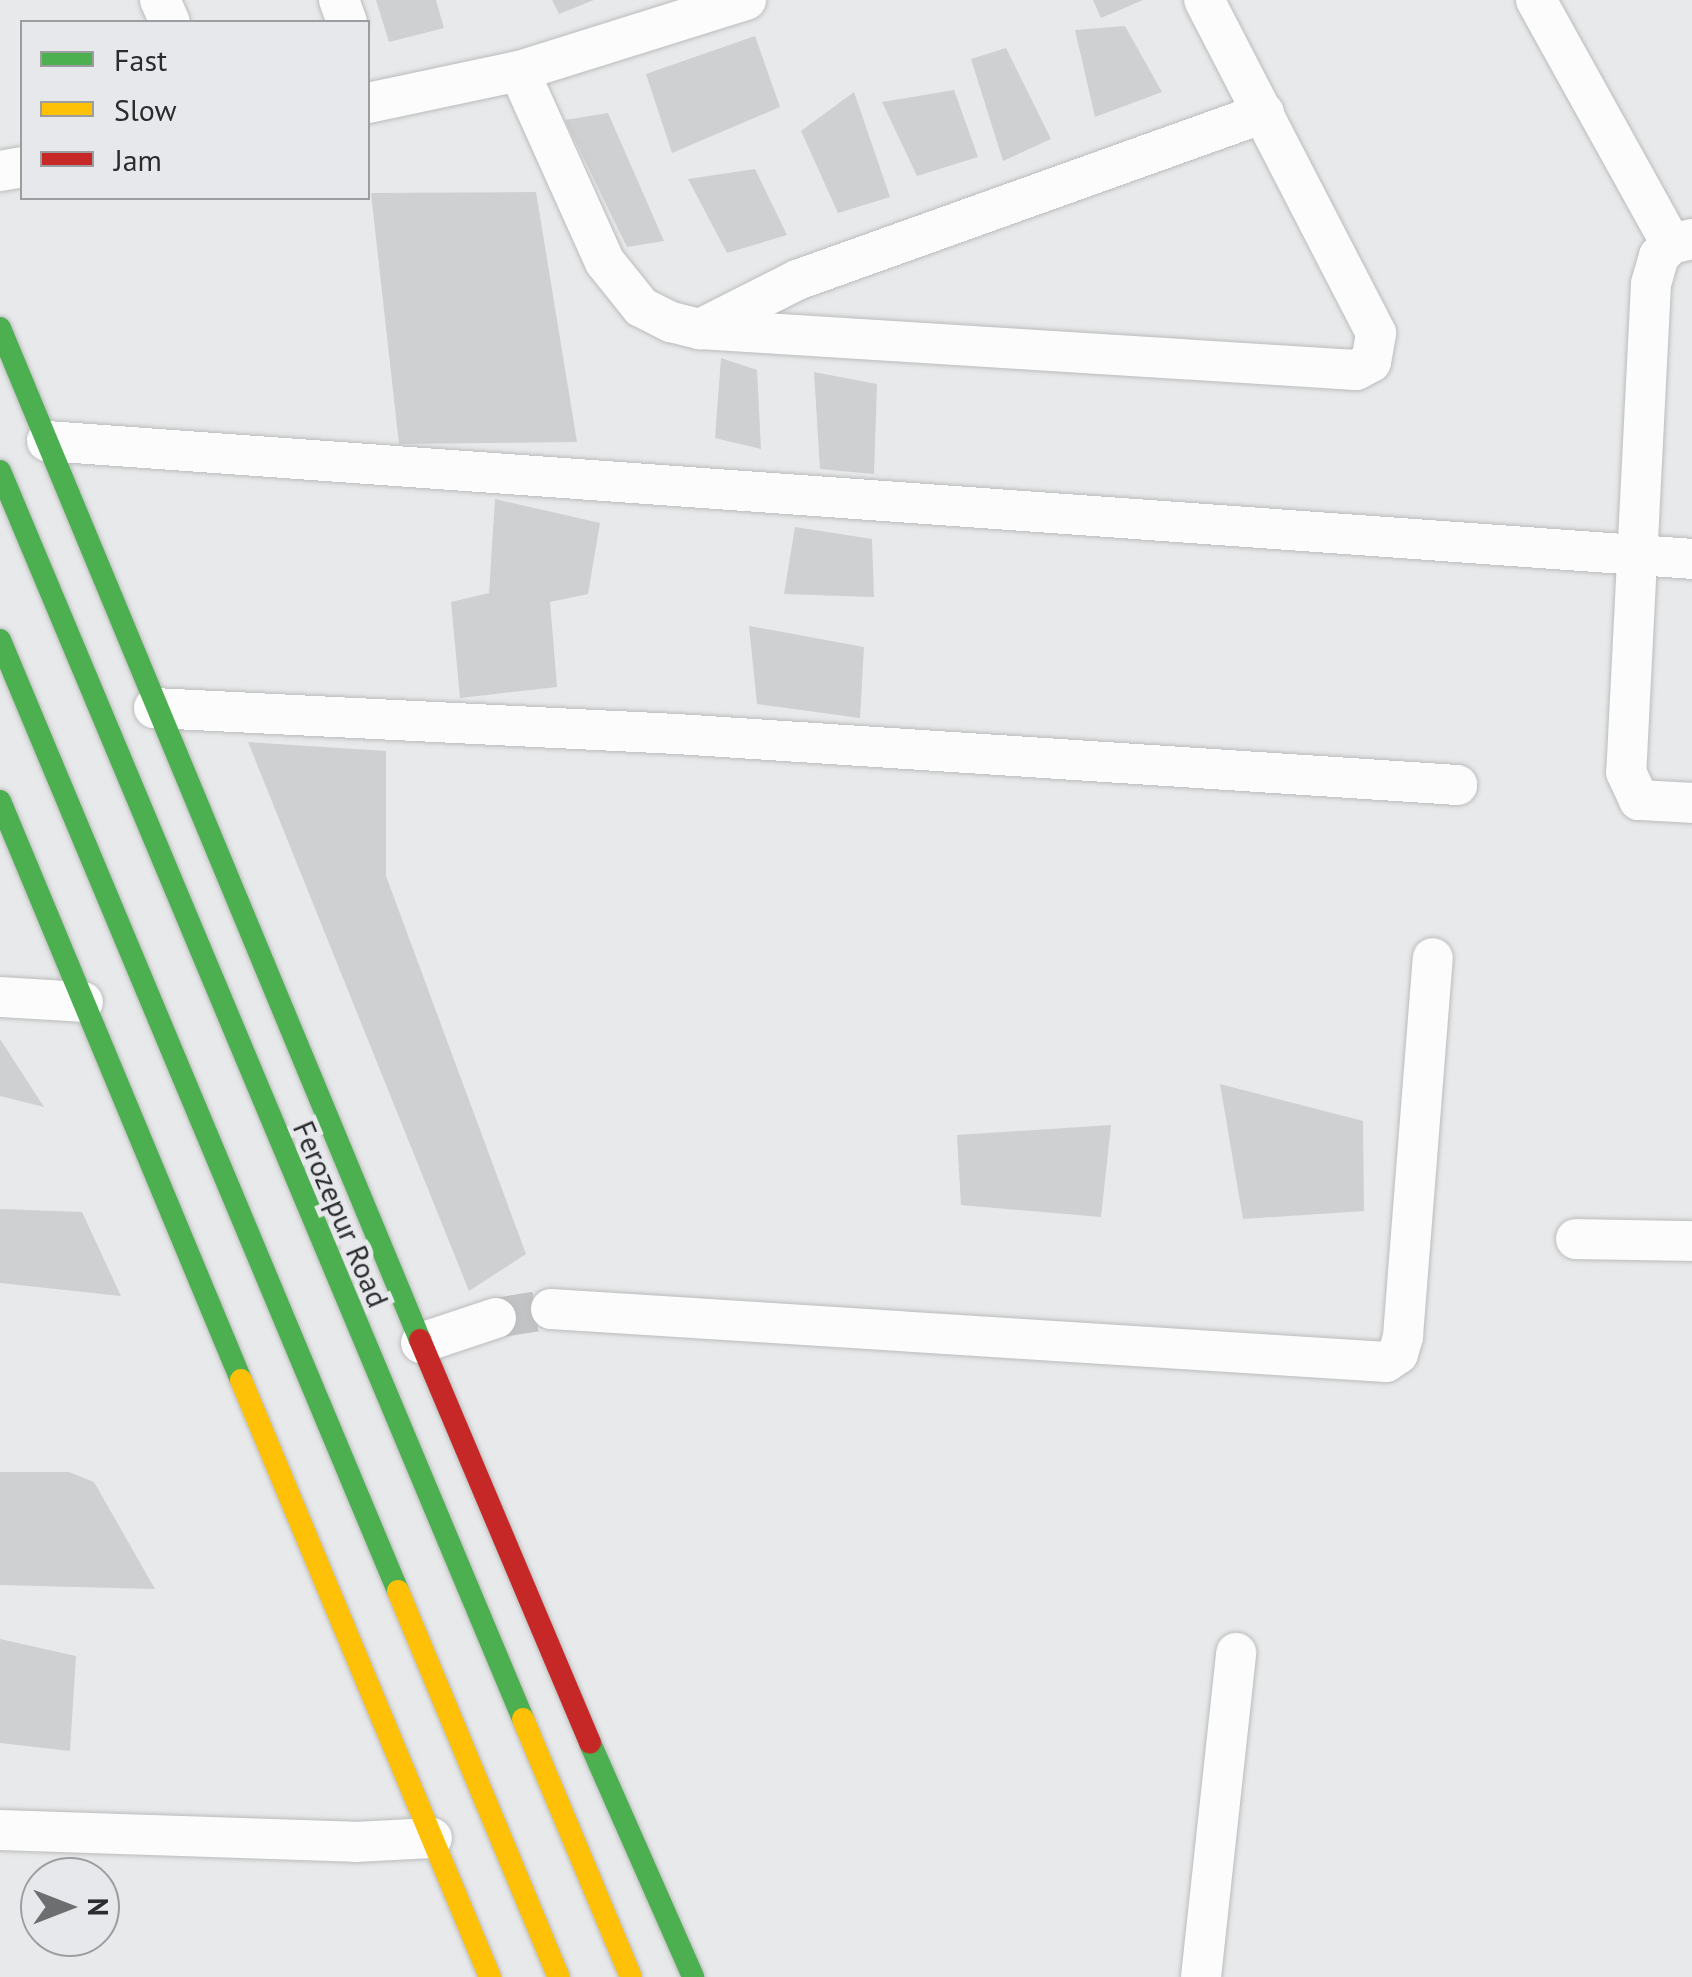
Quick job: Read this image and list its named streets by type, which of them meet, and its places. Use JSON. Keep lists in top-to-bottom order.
{
  "streets": {
    "main road": ["Ferozepur Road"]
  },
  "legend": ["Fast", "Slow", "Jam"],
  "north": "right"
}
